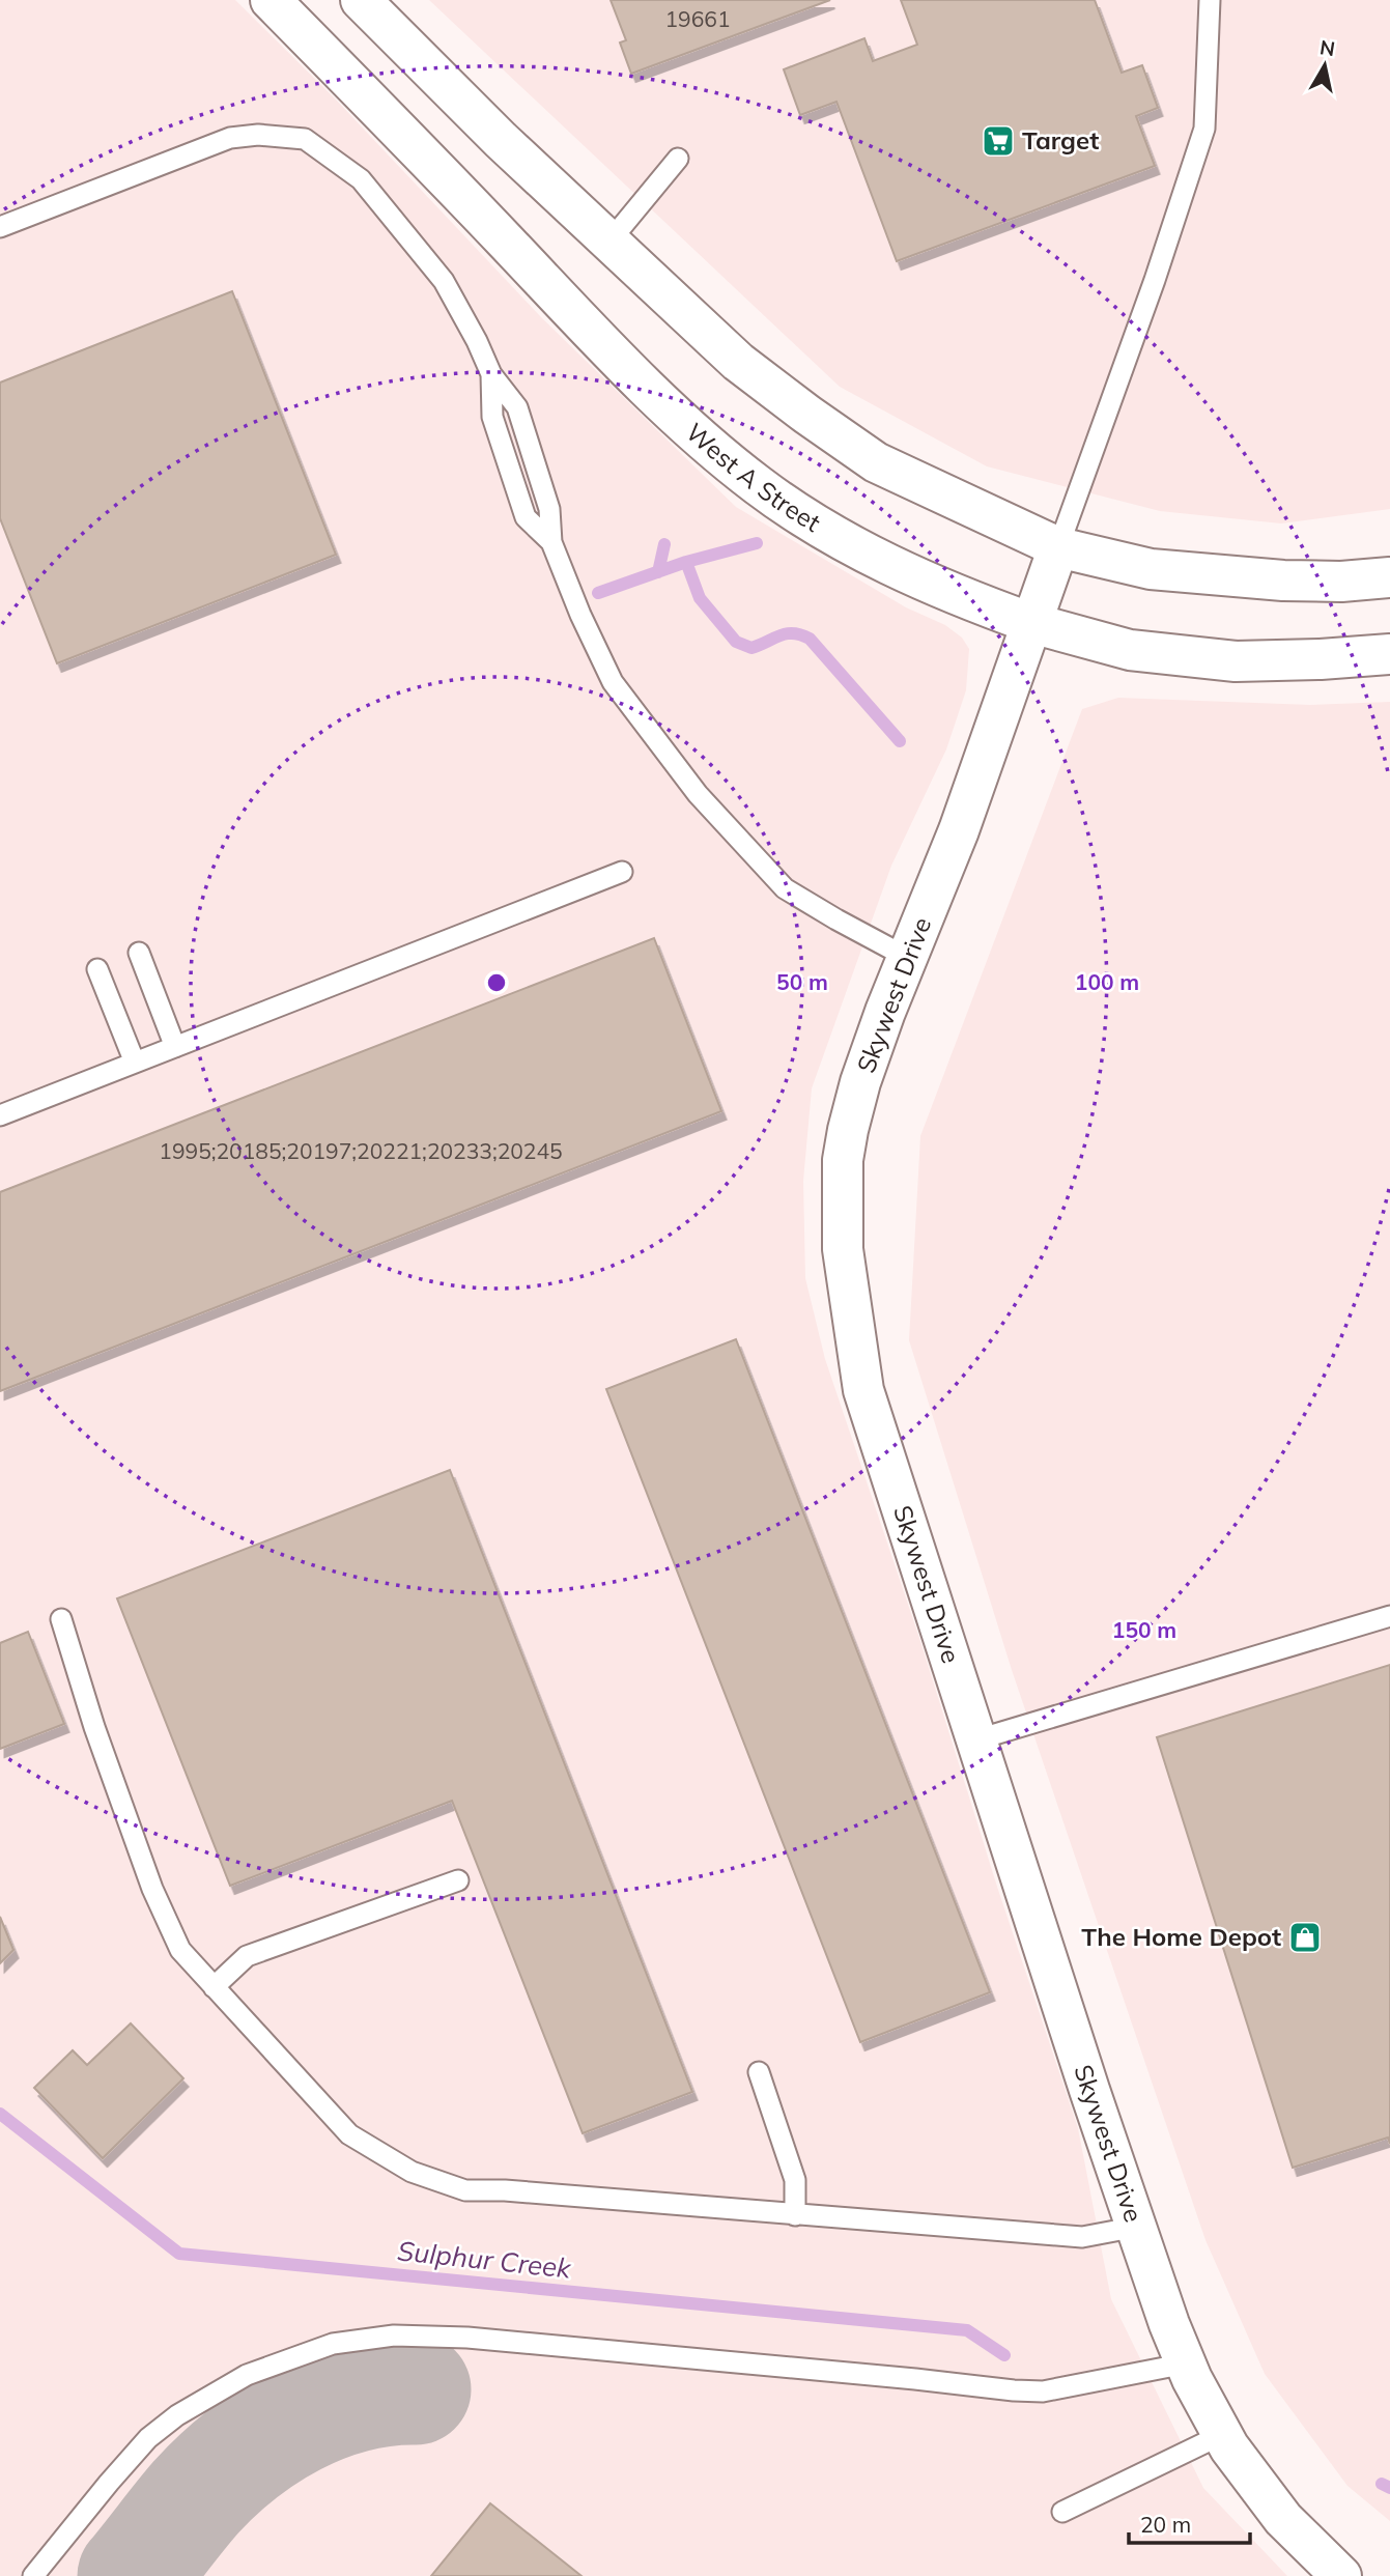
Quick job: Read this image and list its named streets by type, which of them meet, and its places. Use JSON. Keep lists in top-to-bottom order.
{
  "streets": {
    "street": ["West A Street", "Skywest Drive"]
  },
  "crossings": [
    ["West A Street", "Skywest Drive"]
  ],
  "water": ["Sulphur Creek"],
  "places": {
    "supermarket": ["Target"],
    "shop": ["The Home Depot"]
  },
  "house_numbers": ["19661", "1995;20185;20197;20221;20233;20245"],
  "scale_bar": "20 m",
  "north": "top",
  "rings": ["50 m", "100 m", "150 m"]
}
